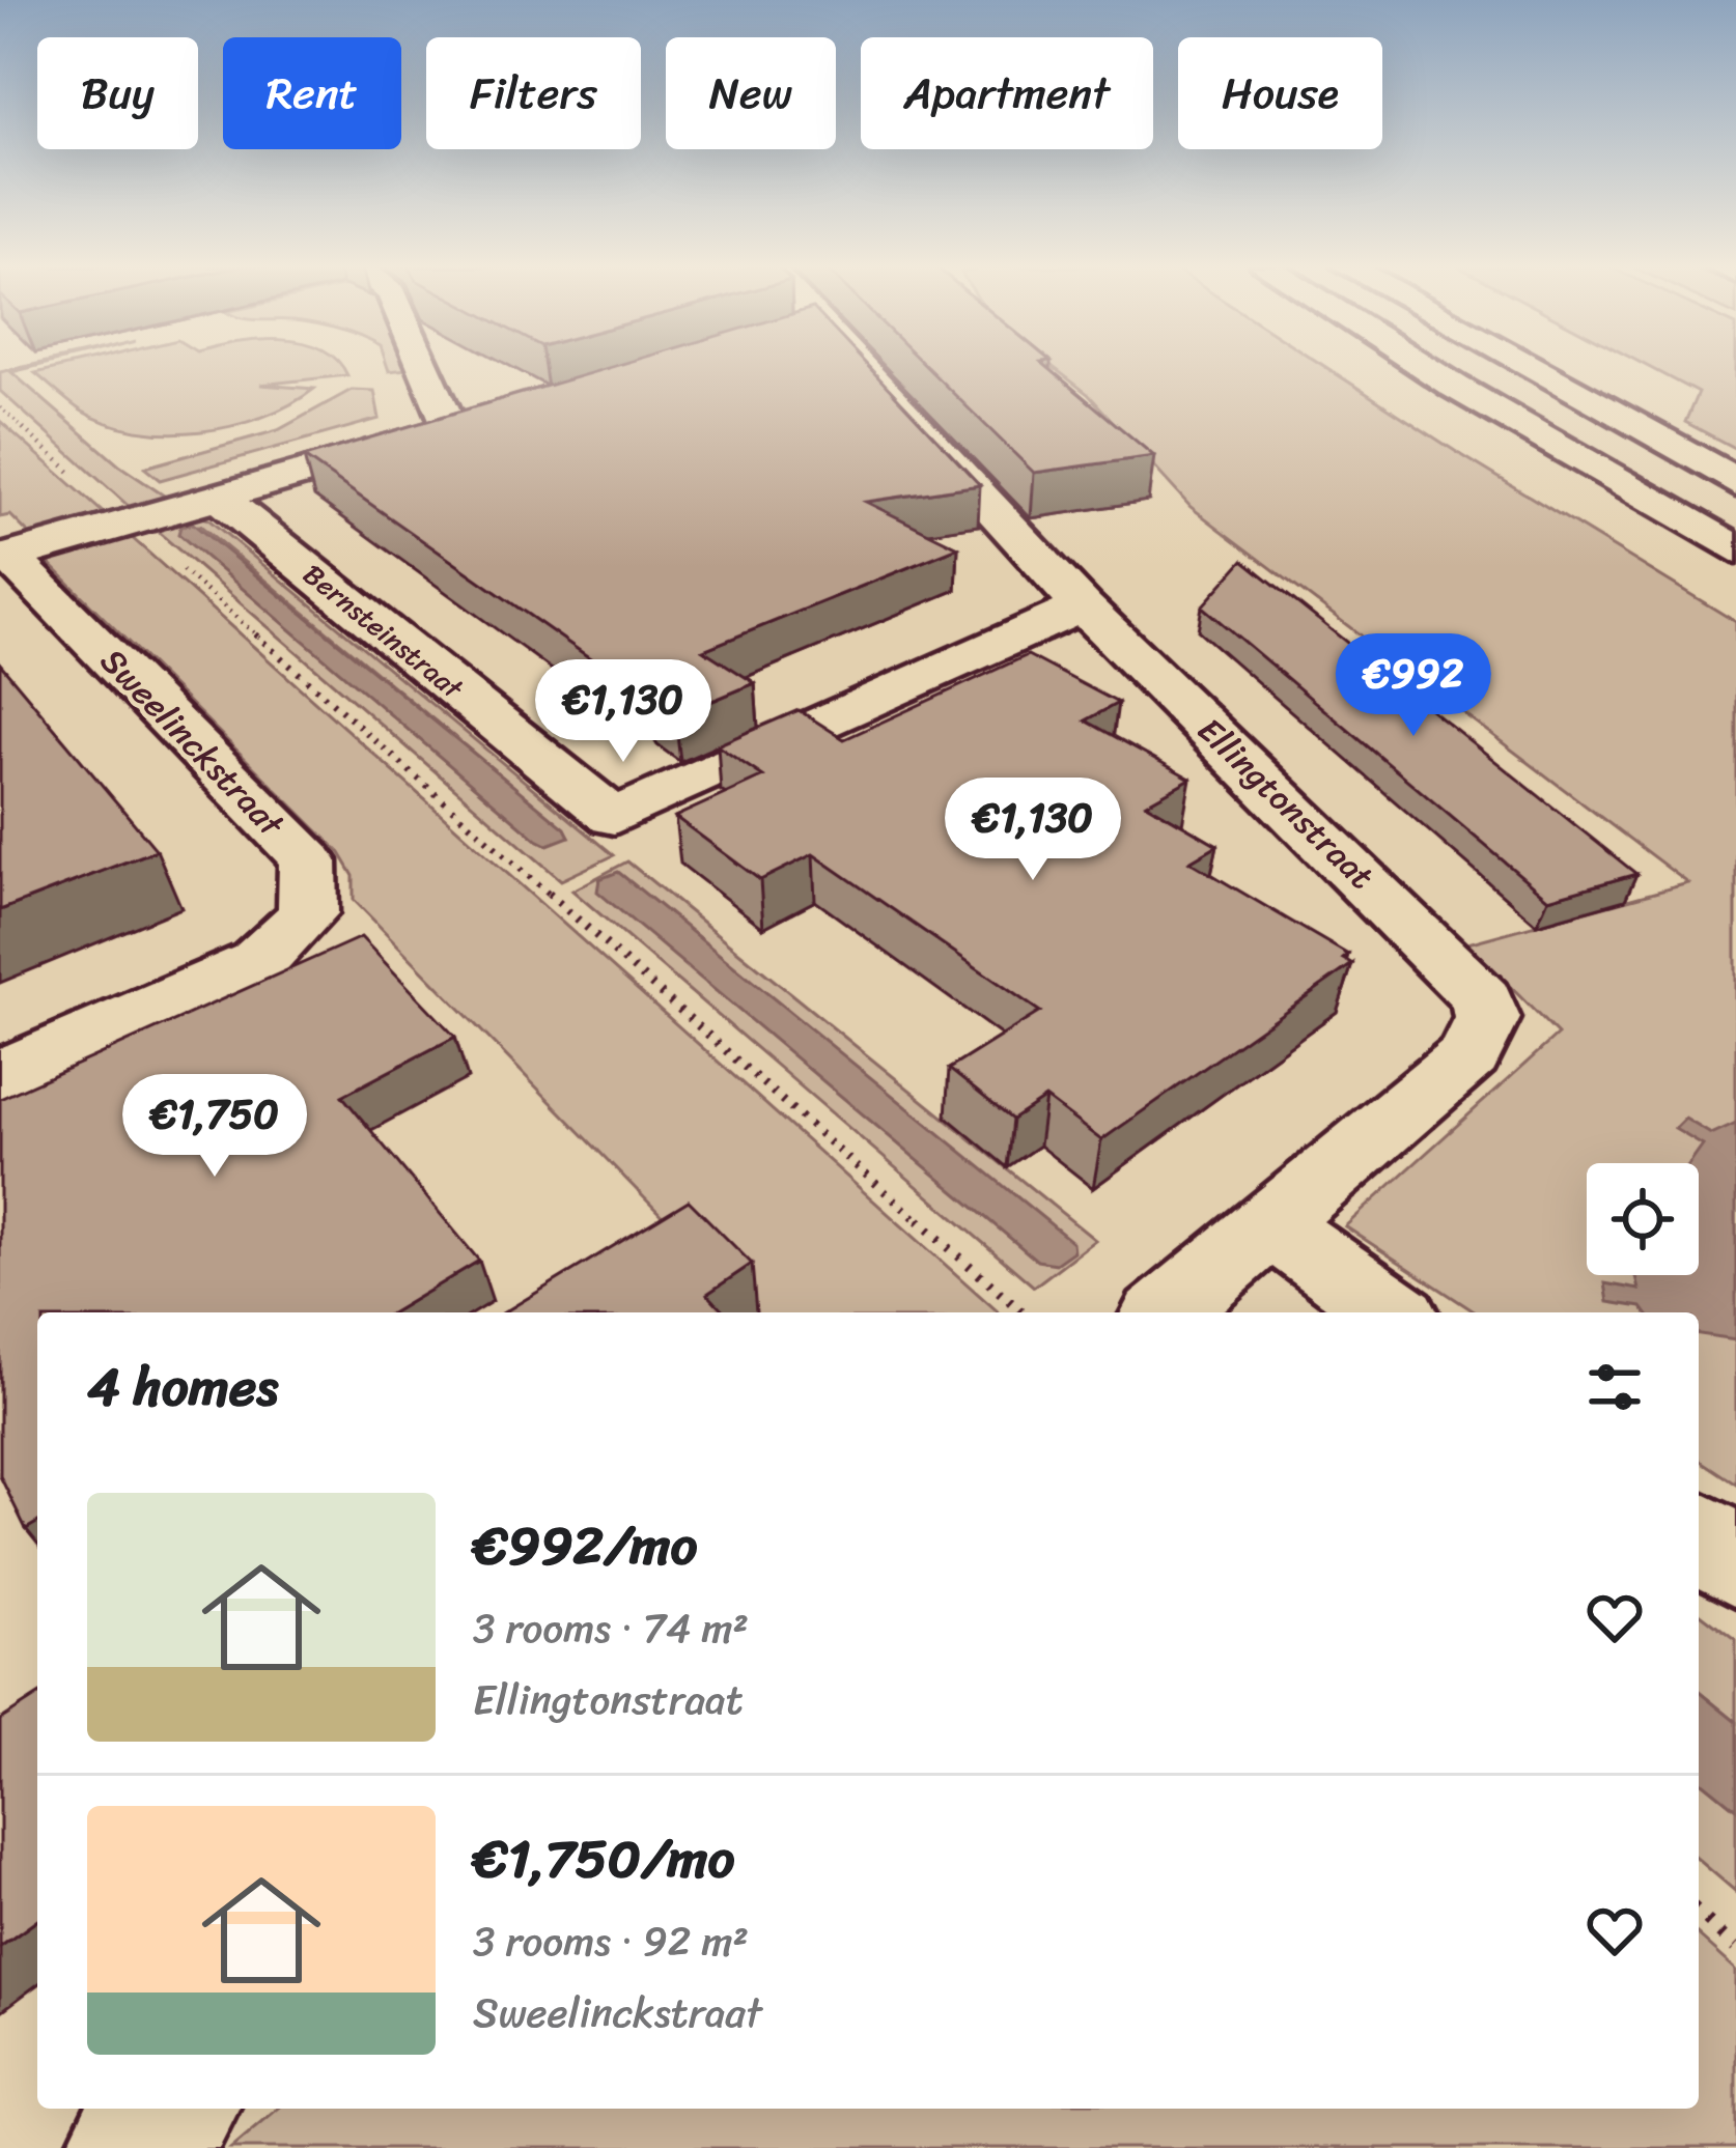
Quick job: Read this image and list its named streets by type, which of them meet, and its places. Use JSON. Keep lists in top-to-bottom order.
{
  "streets": {
    "main road": ["Bernsteinstraat", "Sweelinckstraat", "Ellingtonstraat"]
  },
  "crossings": [
    ["Bernsteinstraat", "Ellingtonstraat"]
  ],
  "page": {
    "chip": [
      "Buy",
      "Rent",
      "Filters",
      "New",
      "Apartment",
      "House"
    ],
    "price": [
      "€992",
      "€1,130",
      "€1,130",
      "€1,750"
    ],
    "heading": "4 homes",
    "list": [
      {
        "name": "€992/mo",
        "note": "3 rooms · 74 m² · Ellingtonstraat"
      },
      {
        "name": "€1,750/mo",
        "note": "3 rooms · 92 m² · Sweelinckstraat"
      }
    ]
  }
}
